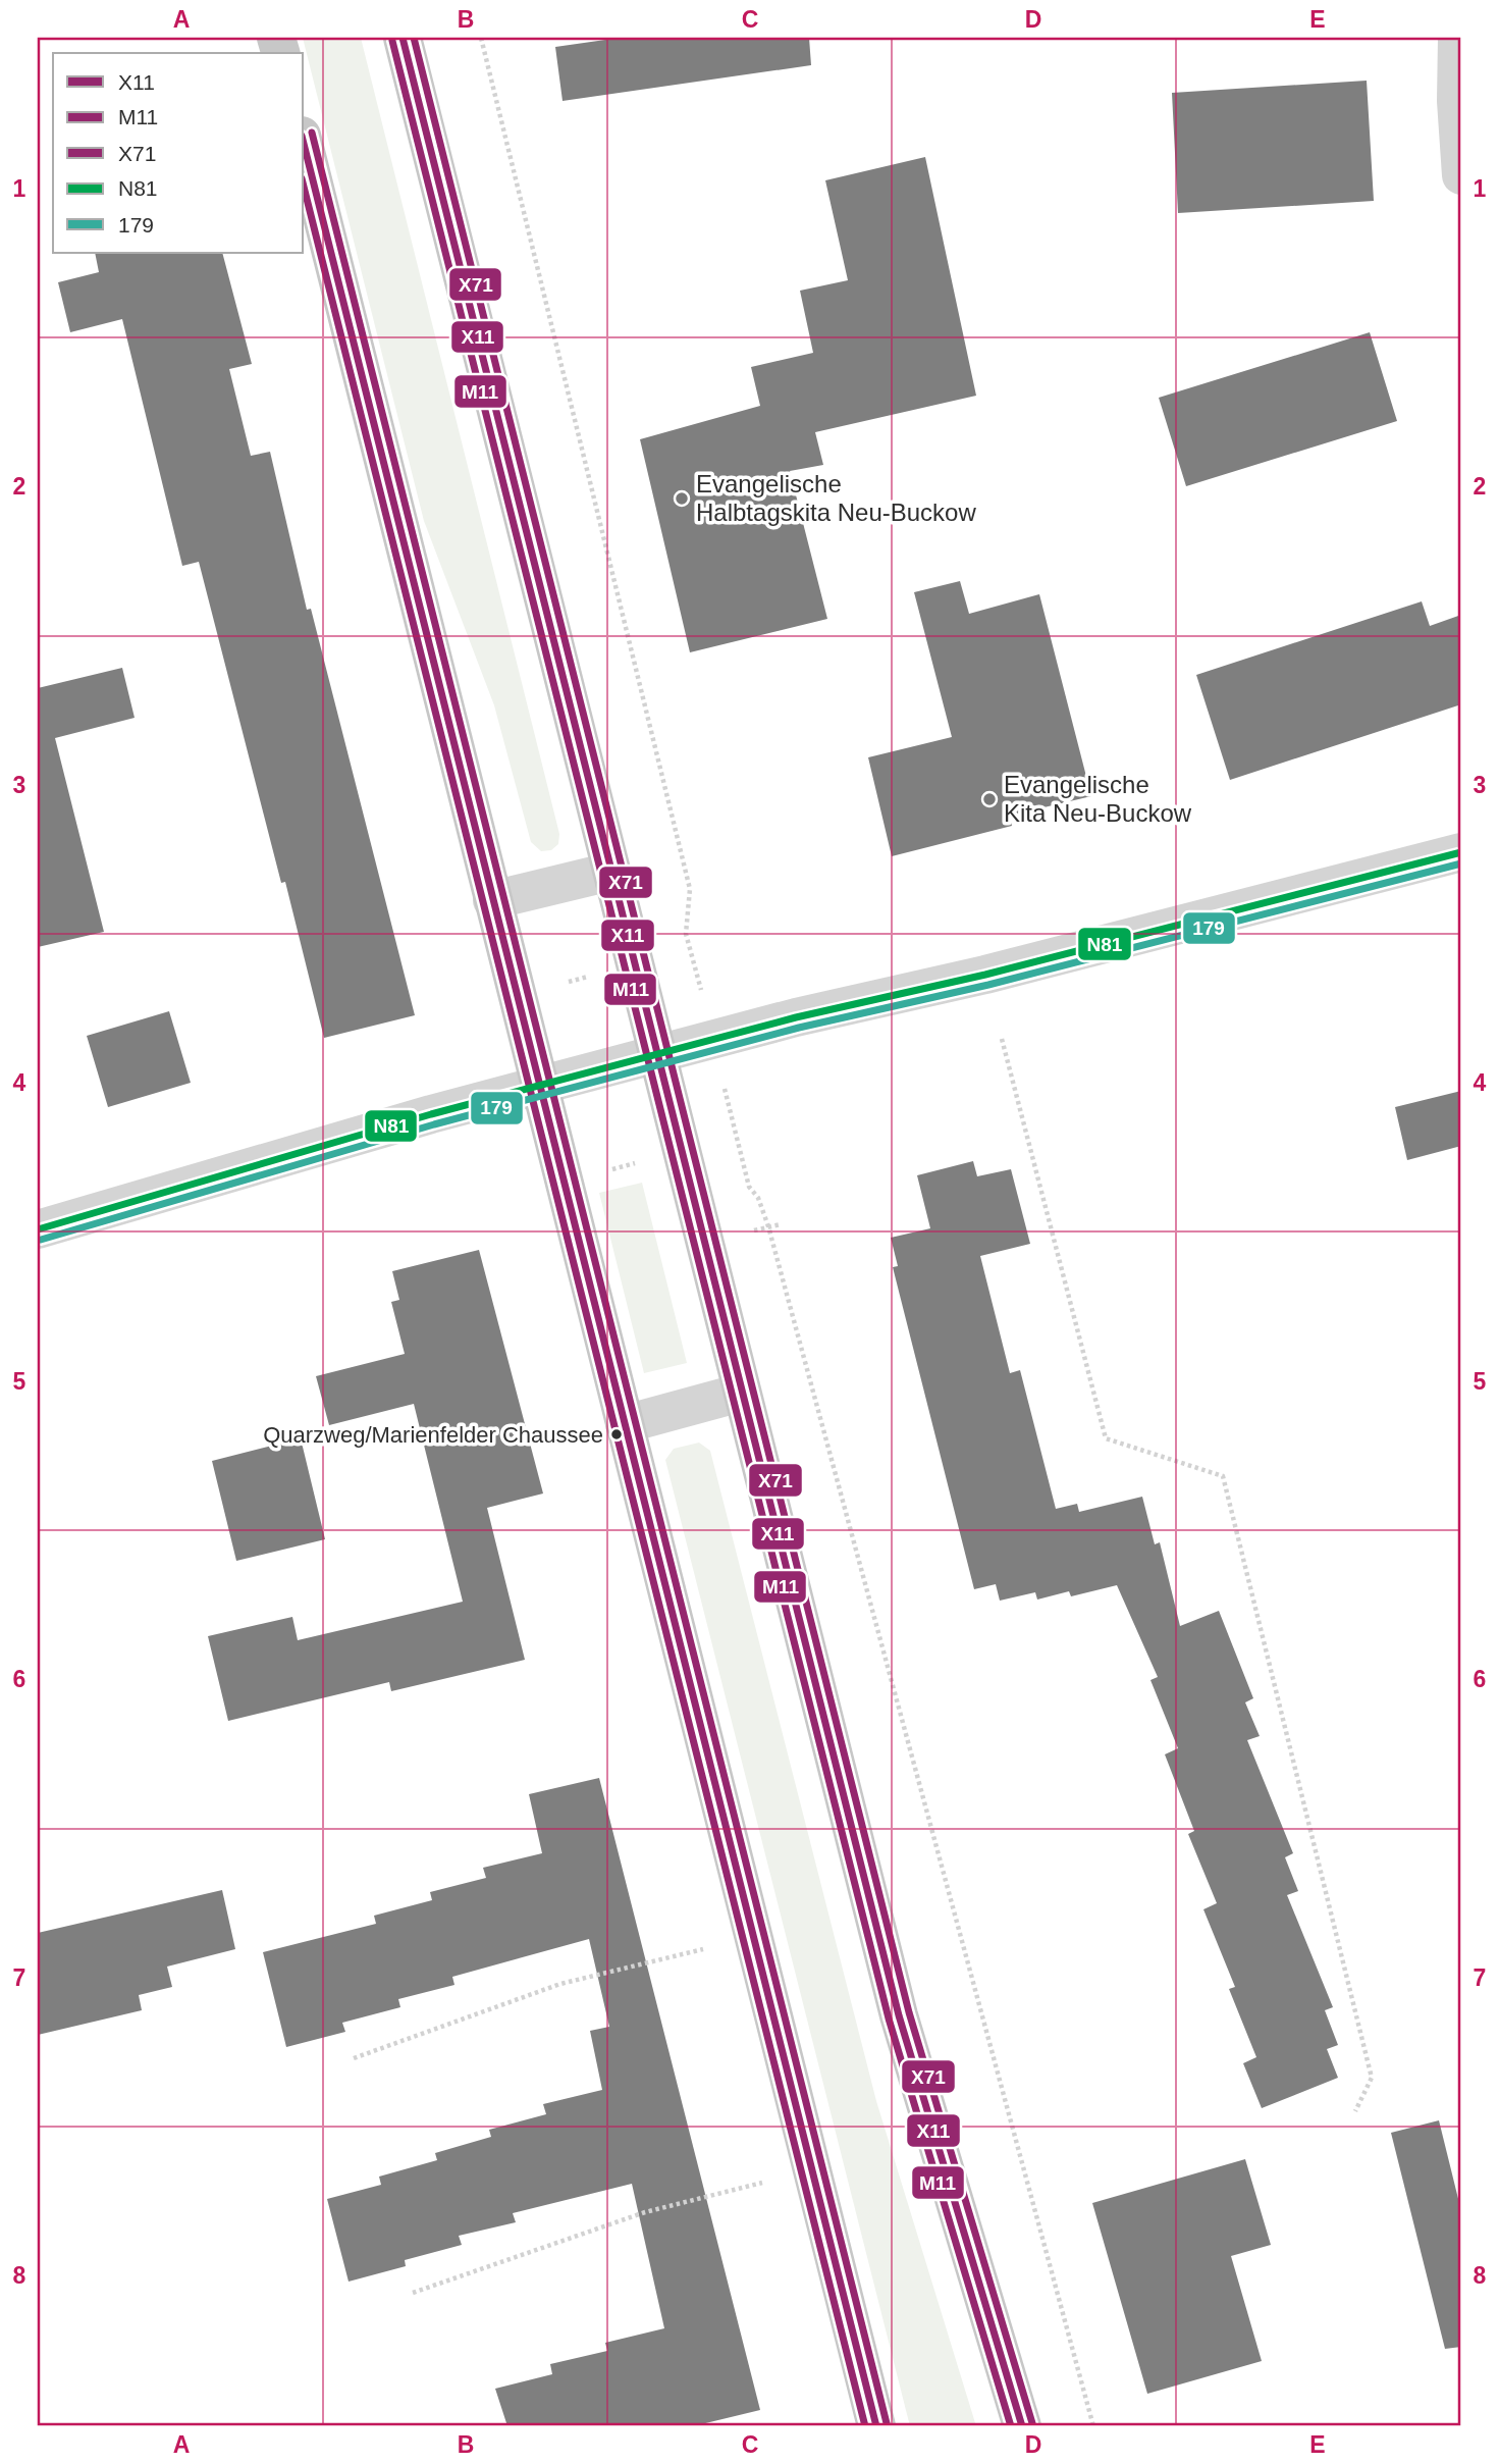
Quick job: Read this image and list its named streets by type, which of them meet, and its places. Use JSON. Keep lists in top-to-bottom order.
{
  "places": ["Evangelische Halbtagskita Neu-Buckow", "Evangelische Kita Neu-Buckow", "Quarzweg/Marienfelder Chaussee"],
  "lines": [
    "transit line X11",
    "transit line X71",
    "transit line M11",
    "transit line N81",
    "transit line 179"
  ],
  "legend": [
    "X11",
    "M11",
    "X71",
    "N81",
    "179"
  ],
  "grid": {
    "columns": [
      "A",
      "B",
      "C",
      "D",
      "E"
    ],
    "rows": [
      "1",
      "2",
      "3",
      "4",
      "5",
      "6",
      "7",
      "8"
    ]
  }
}
